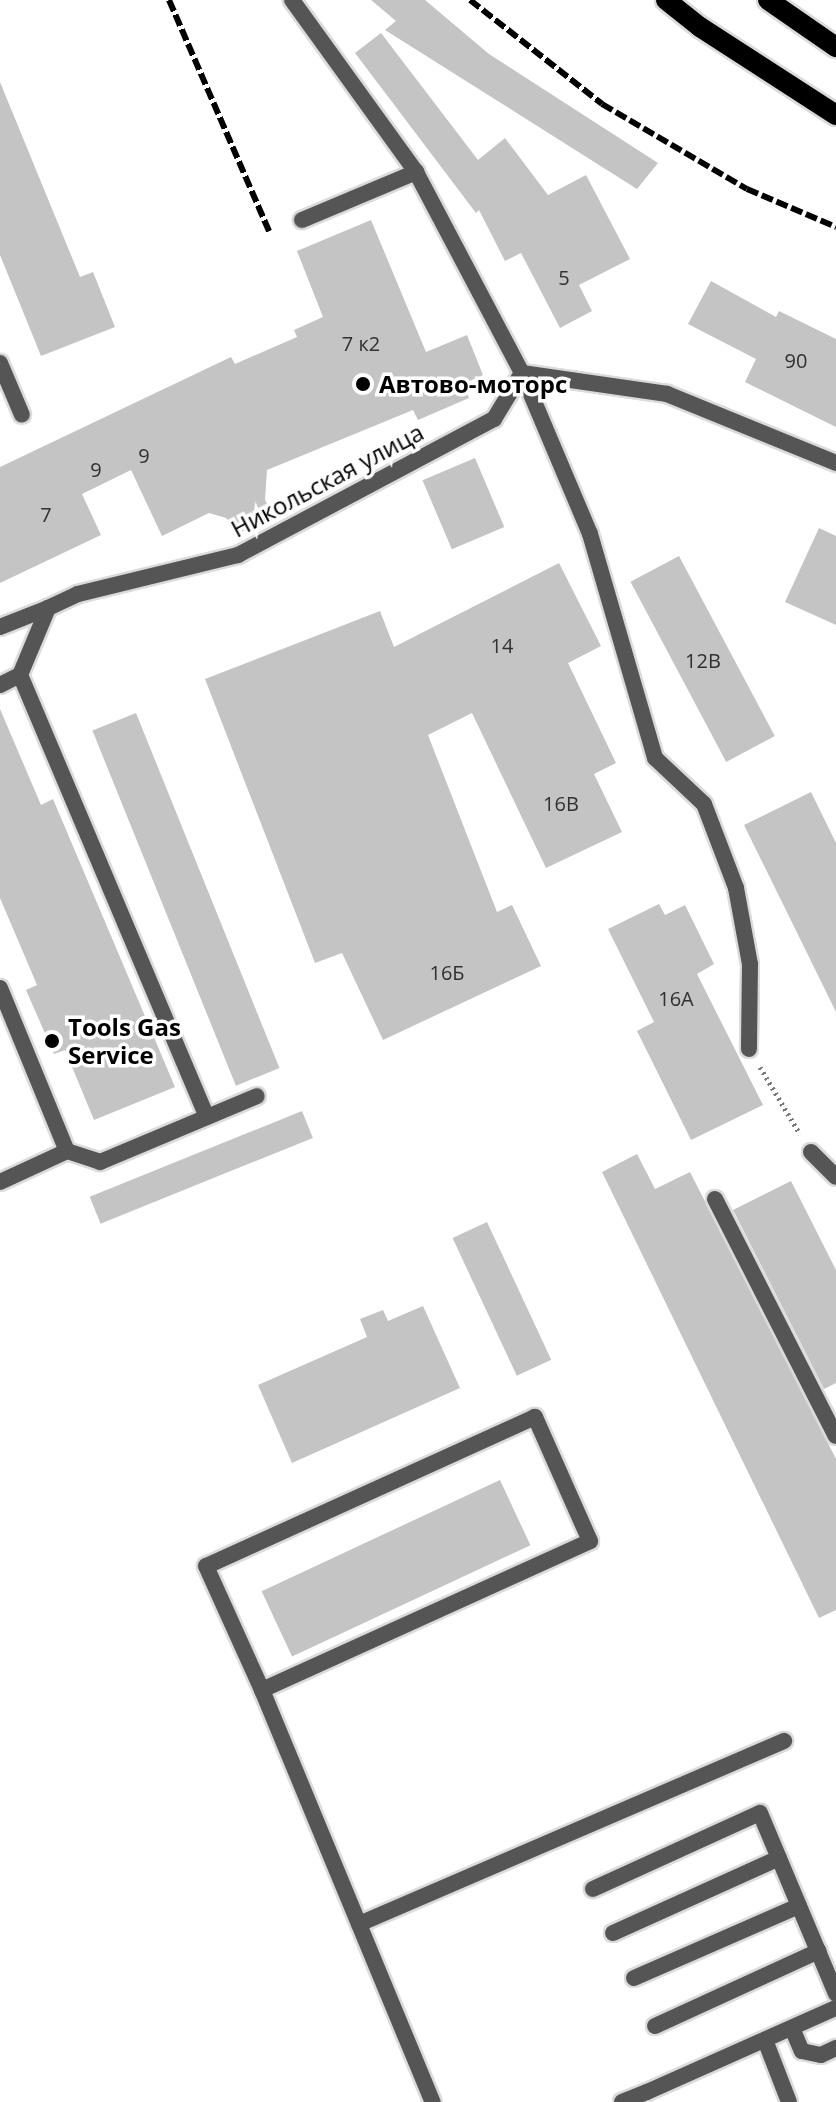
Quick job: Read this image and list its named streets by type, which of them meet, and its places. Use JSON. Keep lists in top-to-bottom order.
{
  "streets": {
    "street": ["Никольская улица"]
  },
  "places": ["Автово-моторс", "Tools Gas Service"],
  "house_numbers": [
    "5",
    "7 к2",
    "90",
    "9",
    "9",
    "7",
    "14",
    "12В",
    "16В",
    "16Б",
    "16А"
  ]
}
